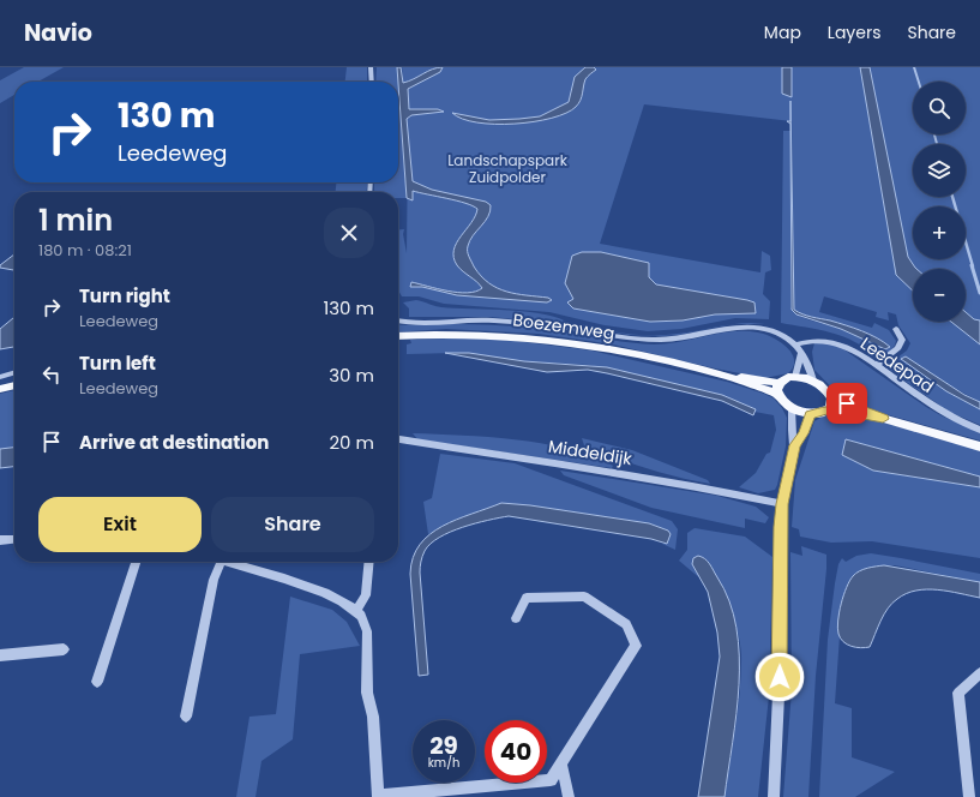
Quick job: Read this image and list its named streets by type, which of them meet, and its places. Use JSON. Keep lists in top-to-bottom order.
{
  "streets": {
    "main road": ["Boezemweg"],
    "street": ["Leedepad", "Middeldijk"]
  },
  "parks": ["Landschapspark Zuidpolder"],
  "page": {
    "header": "Navio",
    "nav": ["Map", "Layers", "Share"],
    "map_buttons": ["+", "−"],
    "turn": ["130 m", "Leedeweg"],
    "heading": ["1 min", "180 m · 08:21"],
    "list": [
      {
        "name": "Turn right",
        "note": "Leedeweg",
        "value": "130 m"
      },
      {
        "name": "Turn left",
        "note": "Leedeweg",
        "value": "30 m"
      },
      {
        "name": "Arrive at destination",
        "value": "20 m"
      }
    ],
    "buttons": ["Exit", "Share"],
    "speed": "29 km/h",
    "limit": "40"
  }
}
